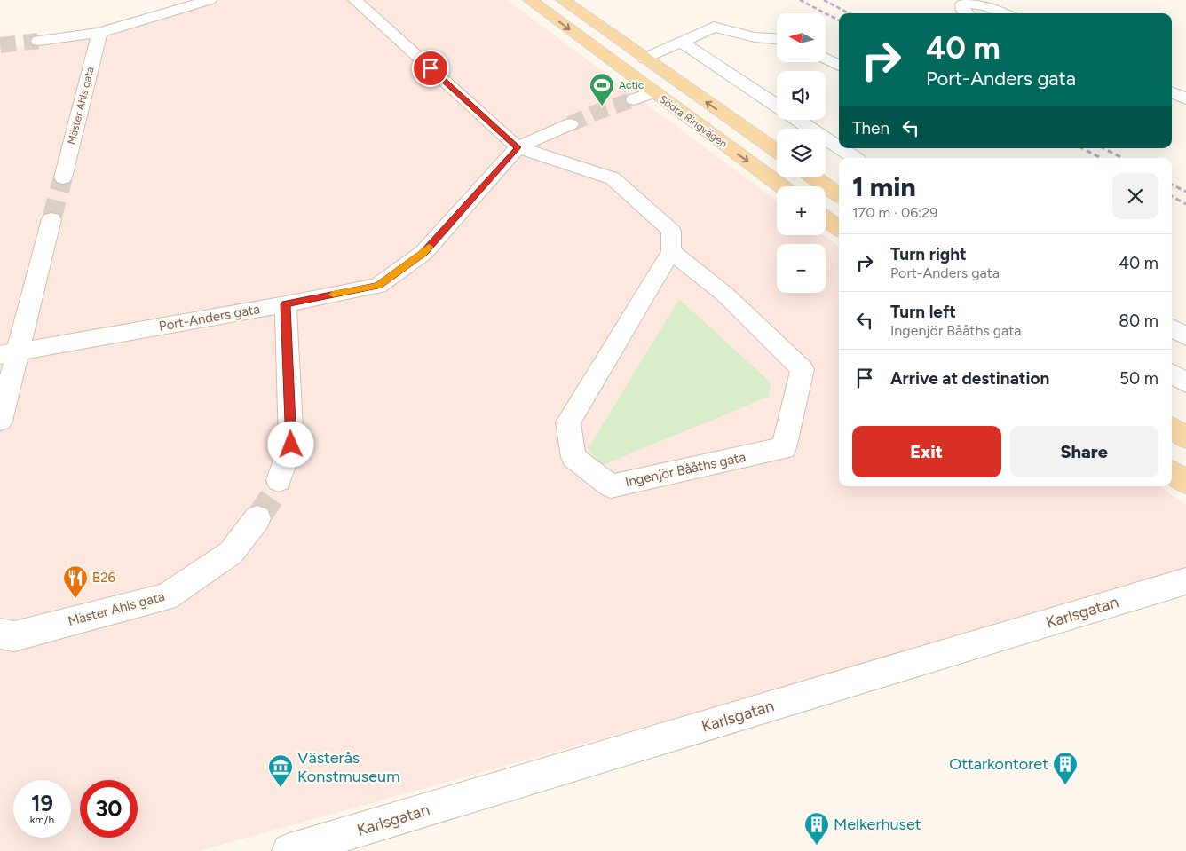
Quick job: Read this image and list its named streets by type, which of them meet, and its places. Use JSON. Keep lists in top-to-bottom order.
{
  "streets": {
    "main road": ["Södra Ringvägen"],
    "street": [
      "Mäster Ahls gata",
      "Port-Anders gata",
      "Ingenjör Bååths gata",
      "Karlsgatan"
    ]
  },
  "places": {
    "sports": ["Actic"],
    "restaurant": ["B26"],
    "building": ["Ottarkontoret", "Melkerhuset"],
    "museum": ["Västerås Konstmuseum"]
  },
  "north": "left",
  "page": {
    "map_buttons": ["+", "−"],
    "turn": ["40 m", "Port-Anders gata"],
    "then": "Then",
    "heading": ["1 min", "170 m · 06:29"],
    "list": [
      {
        "name": "Turn right",
        "note": "Port-Anders gata",
        "value": "40 m"
      },
      {
        "name": "Turn left",
        "note": "Ingenjör Bååths gata",
        "value": "80 m"
      },
      {
        "name": "Arrive at destination",
        "value": "50 m"
      }
    ],
    "buttons": ["Exit", "Share"],
    "speed": "19 km/h",
    "limit": "30"
  }
}
